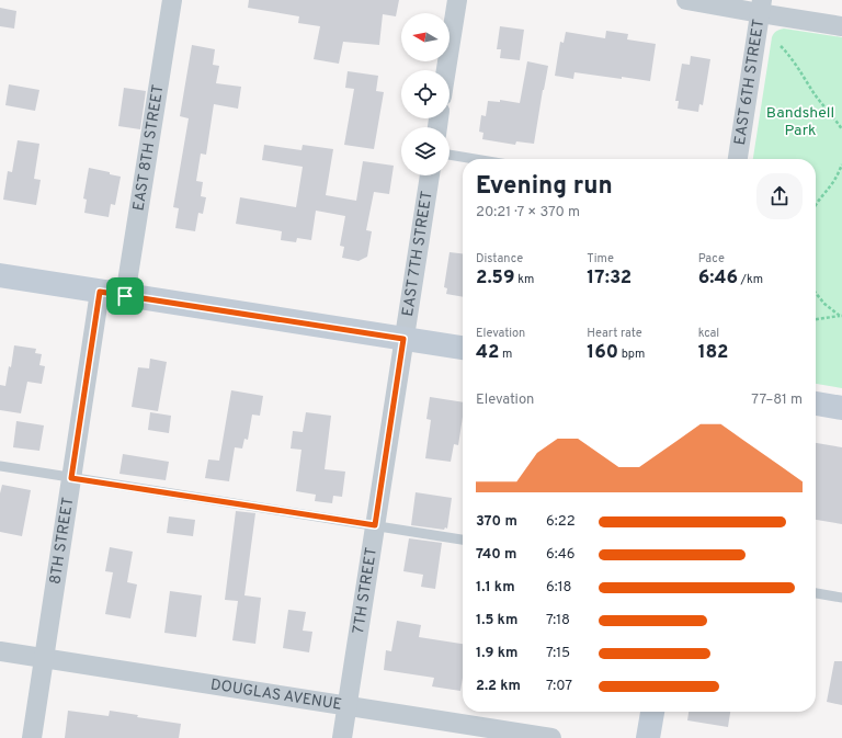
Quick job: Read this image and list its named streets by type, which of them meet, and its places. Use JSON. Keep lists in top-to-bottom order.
{
  "streets": {
    "street": [
      "EAST 6TH STREET",
      "EAST 8TH STREET",
      "EAST 7TH STREET",
      "8TH STREET",
      "7TH STREET",
      "DOUGLAS AVENUE"
    ]
  },
  "crossings": [
    ["EAST 7TH STREET", "7TH STREET"],
    ["8TH STREET", "DOUGLAS AVENUE"],
    ["7TH STREET", "DOUGLAS AVENUE"]
  ],
  "parks": ["Bandshell Park"],
  "north": "left",
  "page": {
    "heading": ["Evening run", "20:21 · 7 × 370 m"],
    "stats": [
      ["Distance", "2.59 km"],
      ["Time", "17:32"],
      ["Pace", "6:46 /km"],
      ["Elevation", "42 m"],
      ["Heart rate", "160 bpm"],
      ["kcal", "182"]
    ],
    "chart": ["Elevation", "77–81 m"],
    "list": [
      {
        "name": "370 m",
        "note": "6:22"
      },
      {
        "name": "740 m",
        "note": "6:46"
      },
      {
        "name": "1.1 km",
        "note": "6:18"
      },
      {
        "name": "1.5 km",
        "note": "7:18"
      },
      {
        "name": "1.9 km",
        "note": "7:15"
      },
      {
        "name": "2.2 km",
        "note": "7:07"
      }
    ]
  }
}
